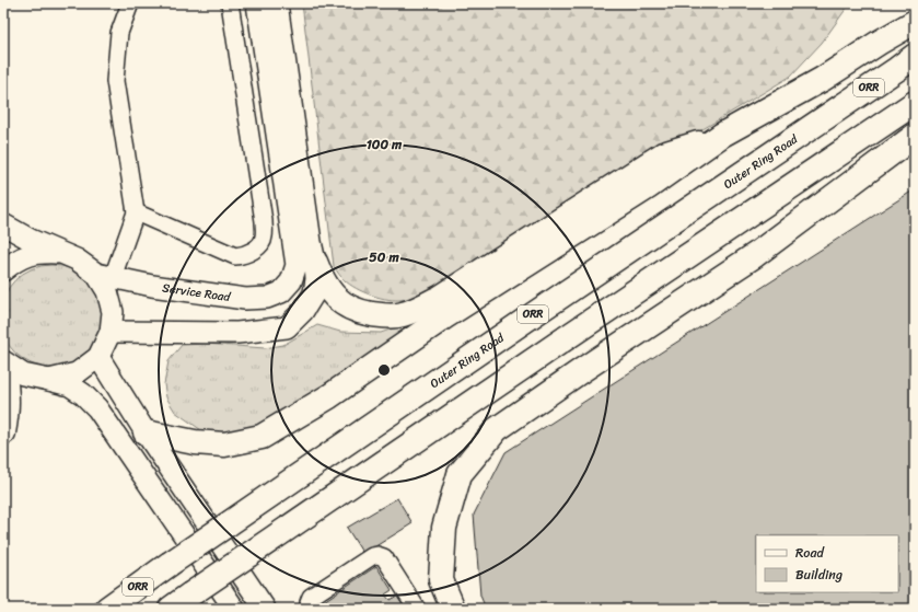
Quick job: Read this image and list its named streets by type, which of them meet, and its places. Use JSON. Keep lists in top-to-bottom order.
{
  "streets": {
    "highway": ["ORR", "Outer Ring Road"],
    "main road": ["Service Road"]
  },
  "legend": ["Road", "Building"],
  "rings": ["100 m", "50 m"]
}
